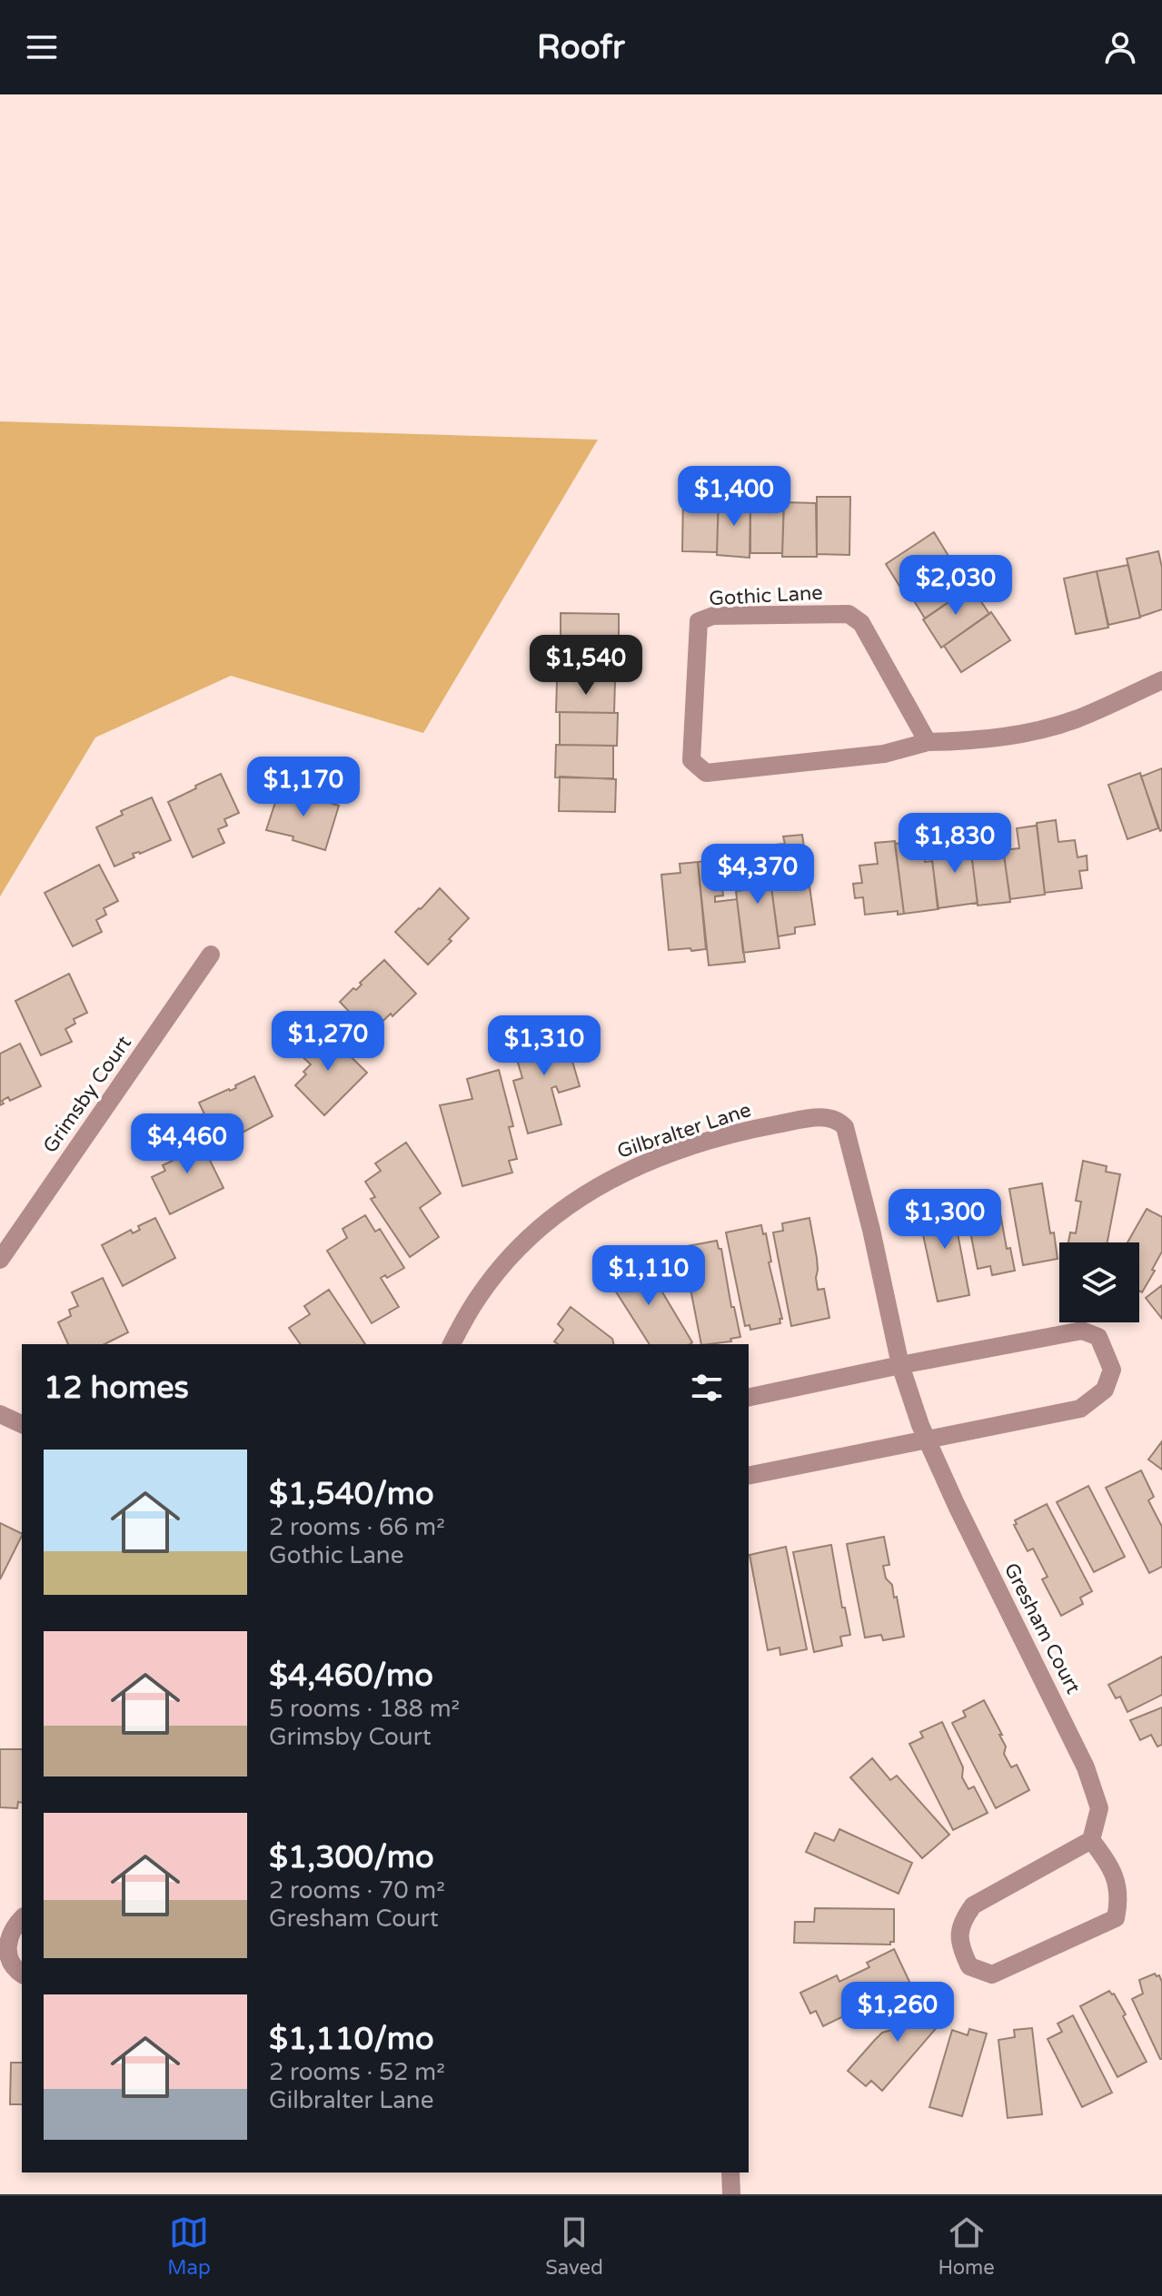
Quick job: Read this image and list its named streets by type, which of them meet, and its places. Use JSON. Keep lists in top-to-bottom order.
{
  "streets": {
    "street": [
      "Gothic Lane",
      "Grimsby Court",
      "Gilbralter Lane",
      "Gresham Court"
    ]
  },
  "crossings": [
    ["Gilbralter Lane", "Gresham Court"]
  ],
  "page": {
    "header": "Roofr",
    "price": [
      "$1,400",
      "$2,030",
      "$1,540",
      "$1,170",
      "$1,830",
      "$4,370",
      "$1,270",
      "$1,310",
      "$4,460",
      "$1,300",
      "$1,110",
      "$1,260"
    ],
    "heading": "12 homes",
    "list": [
      {
        "name": "$1,540/mo",
        "note": "2 rooms · 66 m² · Gothic Lane"
      },
      {
        "name": "$4,460/mo",
        "note": "5 rooms · 188 m² · Grimsby Court"
      },
      {
        "name": "$1,300/mo",
        "note": "2 rooms · 70 m² · Gresham Court"
      },
      {
        "name": "$1,110/mo",
        "note": "2 rooms · 52 m² · Gilbralter Lane"
      }
    ],
    "tabs": ["Map", "Saved", "Home"]
  }
}
